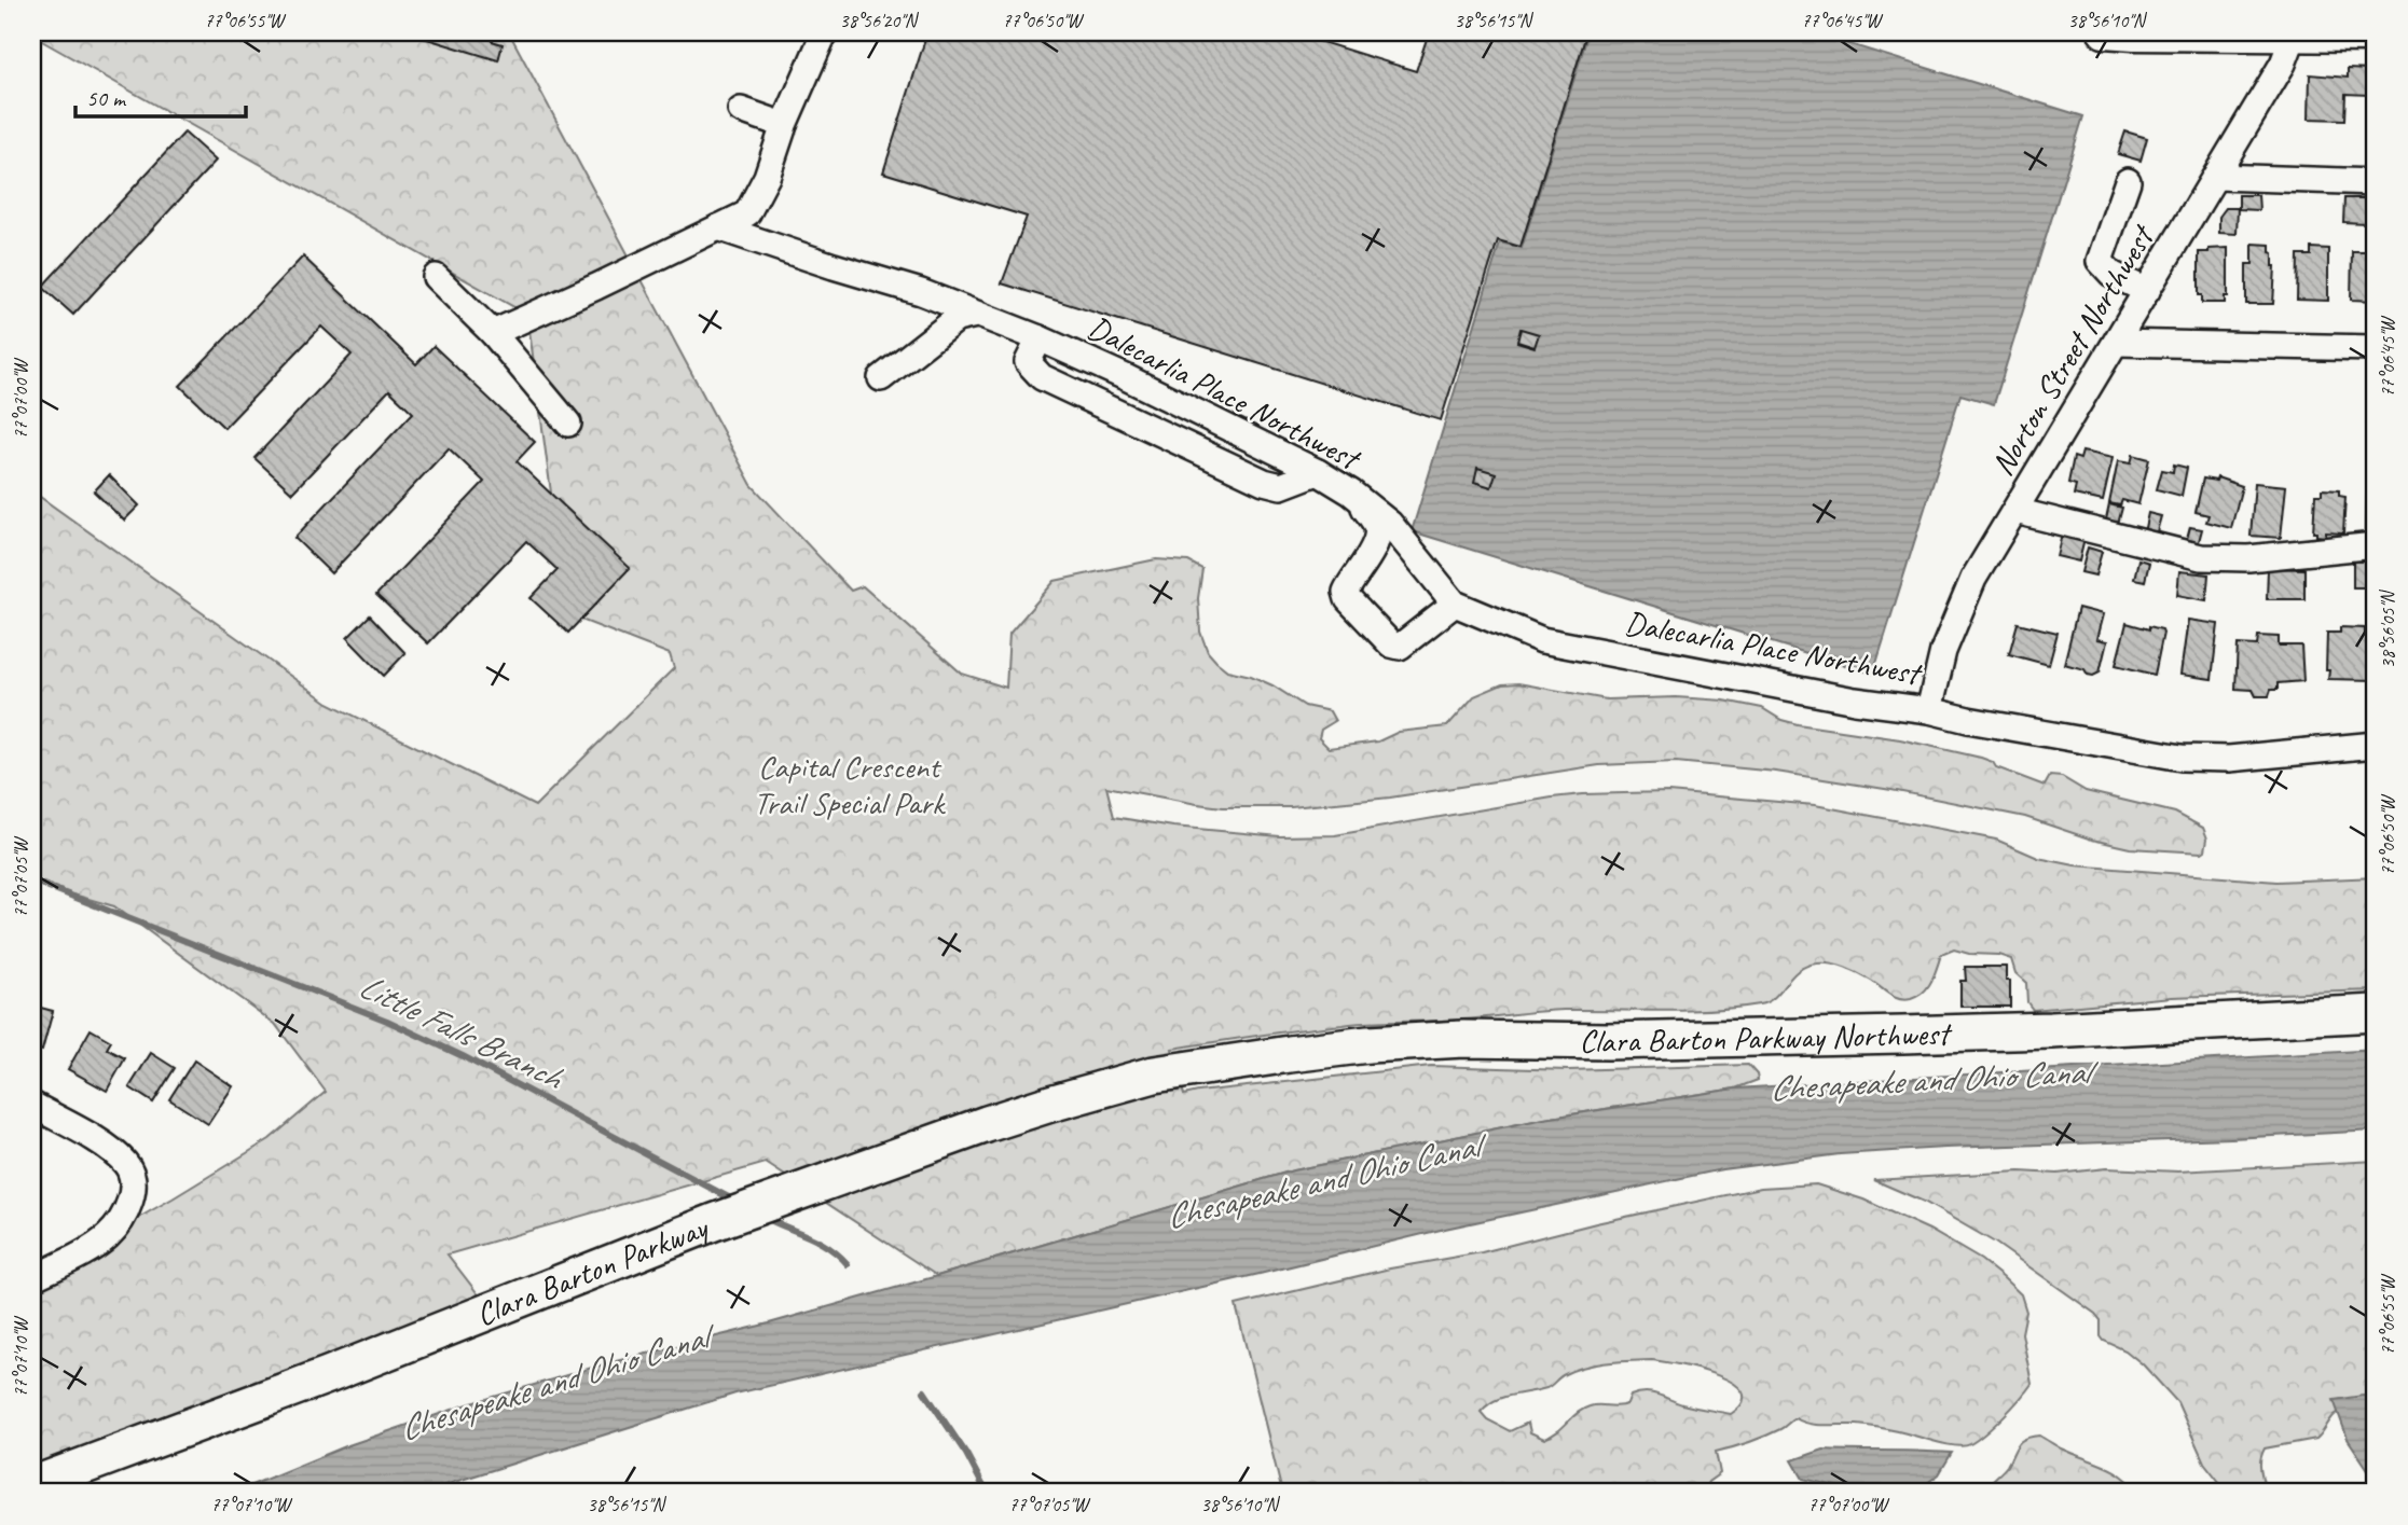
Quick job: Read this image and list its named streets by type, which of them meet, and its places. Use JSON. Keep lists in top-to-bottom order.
{
  "streets": {
    "highway": ["Clara Barton Parkway Northwest", "Clara Barton Parkway"],
    "street": ["Norton Street Northwest", "Dalecarlia Place Northwest"]
  },
  "crossings": [
    ["Norton Street Northwest", "Dalecarlia Place Northwest"],
    ["Clara Barton Parkway Northwest", "Clara Barton Parkway"]
  ],
  "water": ["Little Falls Branch", "Chesapeake and Ohio Canal"],
  "parks": ["Capital Crescent Trail Special Park"],
  "scale_bar": "50 m",
  "coordinates": [
    "77°06'55\"W",
    "38°56'20\"N",
    "77°06'50\"W",
    "38°56'15\"N",
    "77°06'45\"W",
    "38°56'10\"N",
    "77°07'00\"W",
    "38°56'05\"N",
    "77°07'05\"W",
    "77°07'10\"W"
  ]
}
